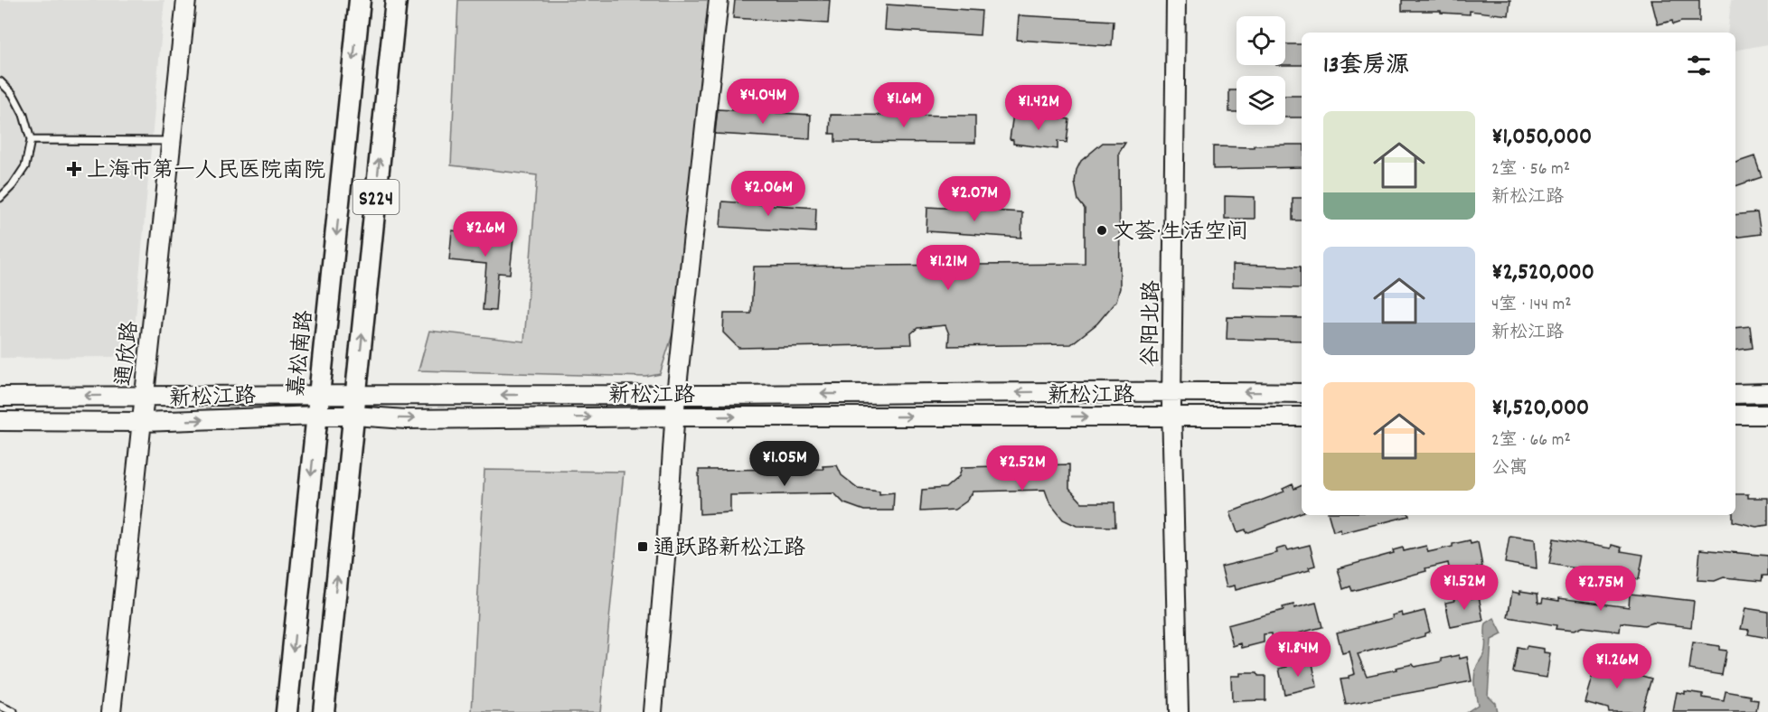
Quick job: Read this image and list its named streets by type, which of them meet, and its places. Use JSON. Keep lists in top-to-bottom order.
{
  "streets": {
    "main road": [
      "S224",
      "谷阳北路",
      "通欣路",
      "嘉松南路",
      "新松江路"
    ]
  },
  "crossings": [
    ["S224", "新松江路"],
    ["谷阳北路", "新松江路"],
    ["通欣路", "新松江路"],
    ["嘉松南路", "新松江路"]
  ],
  "places": {
    "health": ["上海市第一人民医院南院"],
    "other": ["文荟·生活空间"],
    "transit": ["通跃路新松江路"]
  },
  "page": {
    "heading": "13套房源",
    "price": [
      "¥4.04M",
      "¥1.6M",
      "¥1.42M",
      "¥2.06M",
      "¥2.07M",
      "¥2.6M",
      "¥1.21M",
      "¥1.05M",
      "¥2.52M",
      "¥1.52M",
      "¥2.75M",
      "¥1.84M",
      "¥1.26M"
    ],
    "list": [
      {
        "name": "¥1,050,000",
        "note": "2室 · 56 m² · 新松江路"
      },
      {
        "name": "¥2,520,000",
        "note": "4室 · 144 m² · 新松江路"
      },
      {
        "name": "¥1,520,000",
        "note": "2室 · 66 m² · 公寓"
      }
    ]
  }
}
